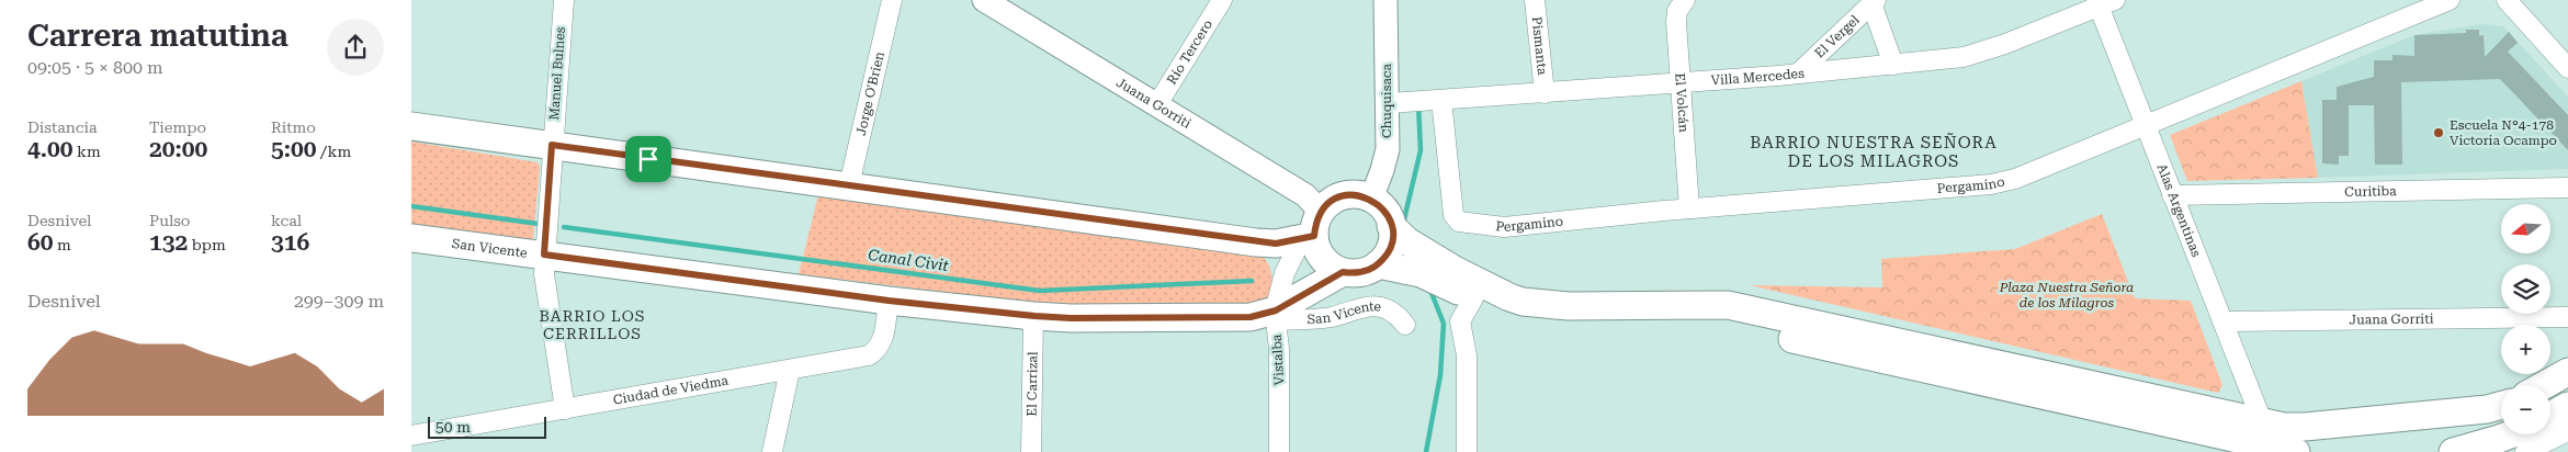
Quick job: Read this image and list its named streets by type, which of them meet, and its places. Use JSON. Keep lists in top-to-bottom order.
{
  "streets": {
    "main road": ["San Vicente"],
    "street": [
      "El Vergel",
      "Pismanta",
      "Río Tercero",
      "Manuel Bulnes",
      "Villa Mercedes",
      "Jorge O'Brien",
      "Chuquisaca",
      "Juana Gorriti",
      "El Volcán",
      "Pergamino",
      "Curitiba",
      "Alas Argentinas",
      "Vistalba",
      "El Carrizal",
      "Ciudad de Viedma"
    ]
  },
  "crossings": [
    ["El Vergel", "Villa Mercedes"],
    ["Pismanta", "Villa Mercedes"],
    ["Río Tercero", "Juana Gorriti"],
    ["Manuel Bulnes", "San Vicente"],
    ["Manuel Bulnes", "Ciudad de Viedma"],
    ["Villa Mercedes", "Chuquisaca"],
    ["Villa Mercedes", "El Volcán"],
    ["Villa Mercedes", "Pergamino"],
    ["Villa Mercedes", "Alas Argentinas"],
    ["Chuquisaca", "Juana Gorriti"],
    ["Chuquisaca", "Pergamino"],
    ["Chuquisaca", "San Vicente"],
    ["Chuquisaca", "Vistalba"],
    ["Juana Gorriti", "Alas Argentinas"],
    ["Juana Gorriti", "San Vicente"],
    ["Juana Gorriti", "Vistalba"],
    ["El Volcán", "Pergamino"],
    ["Pergamino", "Alas Argentinas"],
    ["Curitiba", "Alas Argentinas"],
    ["San Vicente", "Vistalba"],
    ["San Vicente", "El Carrizal"],
    ["San Vicente", "Ciudad de Viedma"]
  ],
  "districts": ["BARRIO NUESTRA SEÑORA DE LOS MILAGROS", "BARRIO LOS CERRILLOS"],
  "water": ["Canal Civit"],
  "parks": ["Plaza Nuestra Señora de los Milagros"],
  "places": ["Escuela N°4-178 Victoria Ocampo"],
  "scale_bar": "50 m",
  "north": "left",
  "page": {
    "heading": ["Carrera matutina", "09:05 · 5 × 800 m"],
    "stats": [
      ["Distancia", "4.00 km"],
      ["Tiempo", "20:00"],
      ["Ritmo", "5:00 /km"],
      ["Desnivel", "60 m"],
      ["Pulso", "132 bpm"],
      ["kcal", "316"]
    ],
    "map_buttons": ["+", "−"],
    "chart": ["Desnivel", "299–309 m"],
    "scale": "50 m"
  }
}
